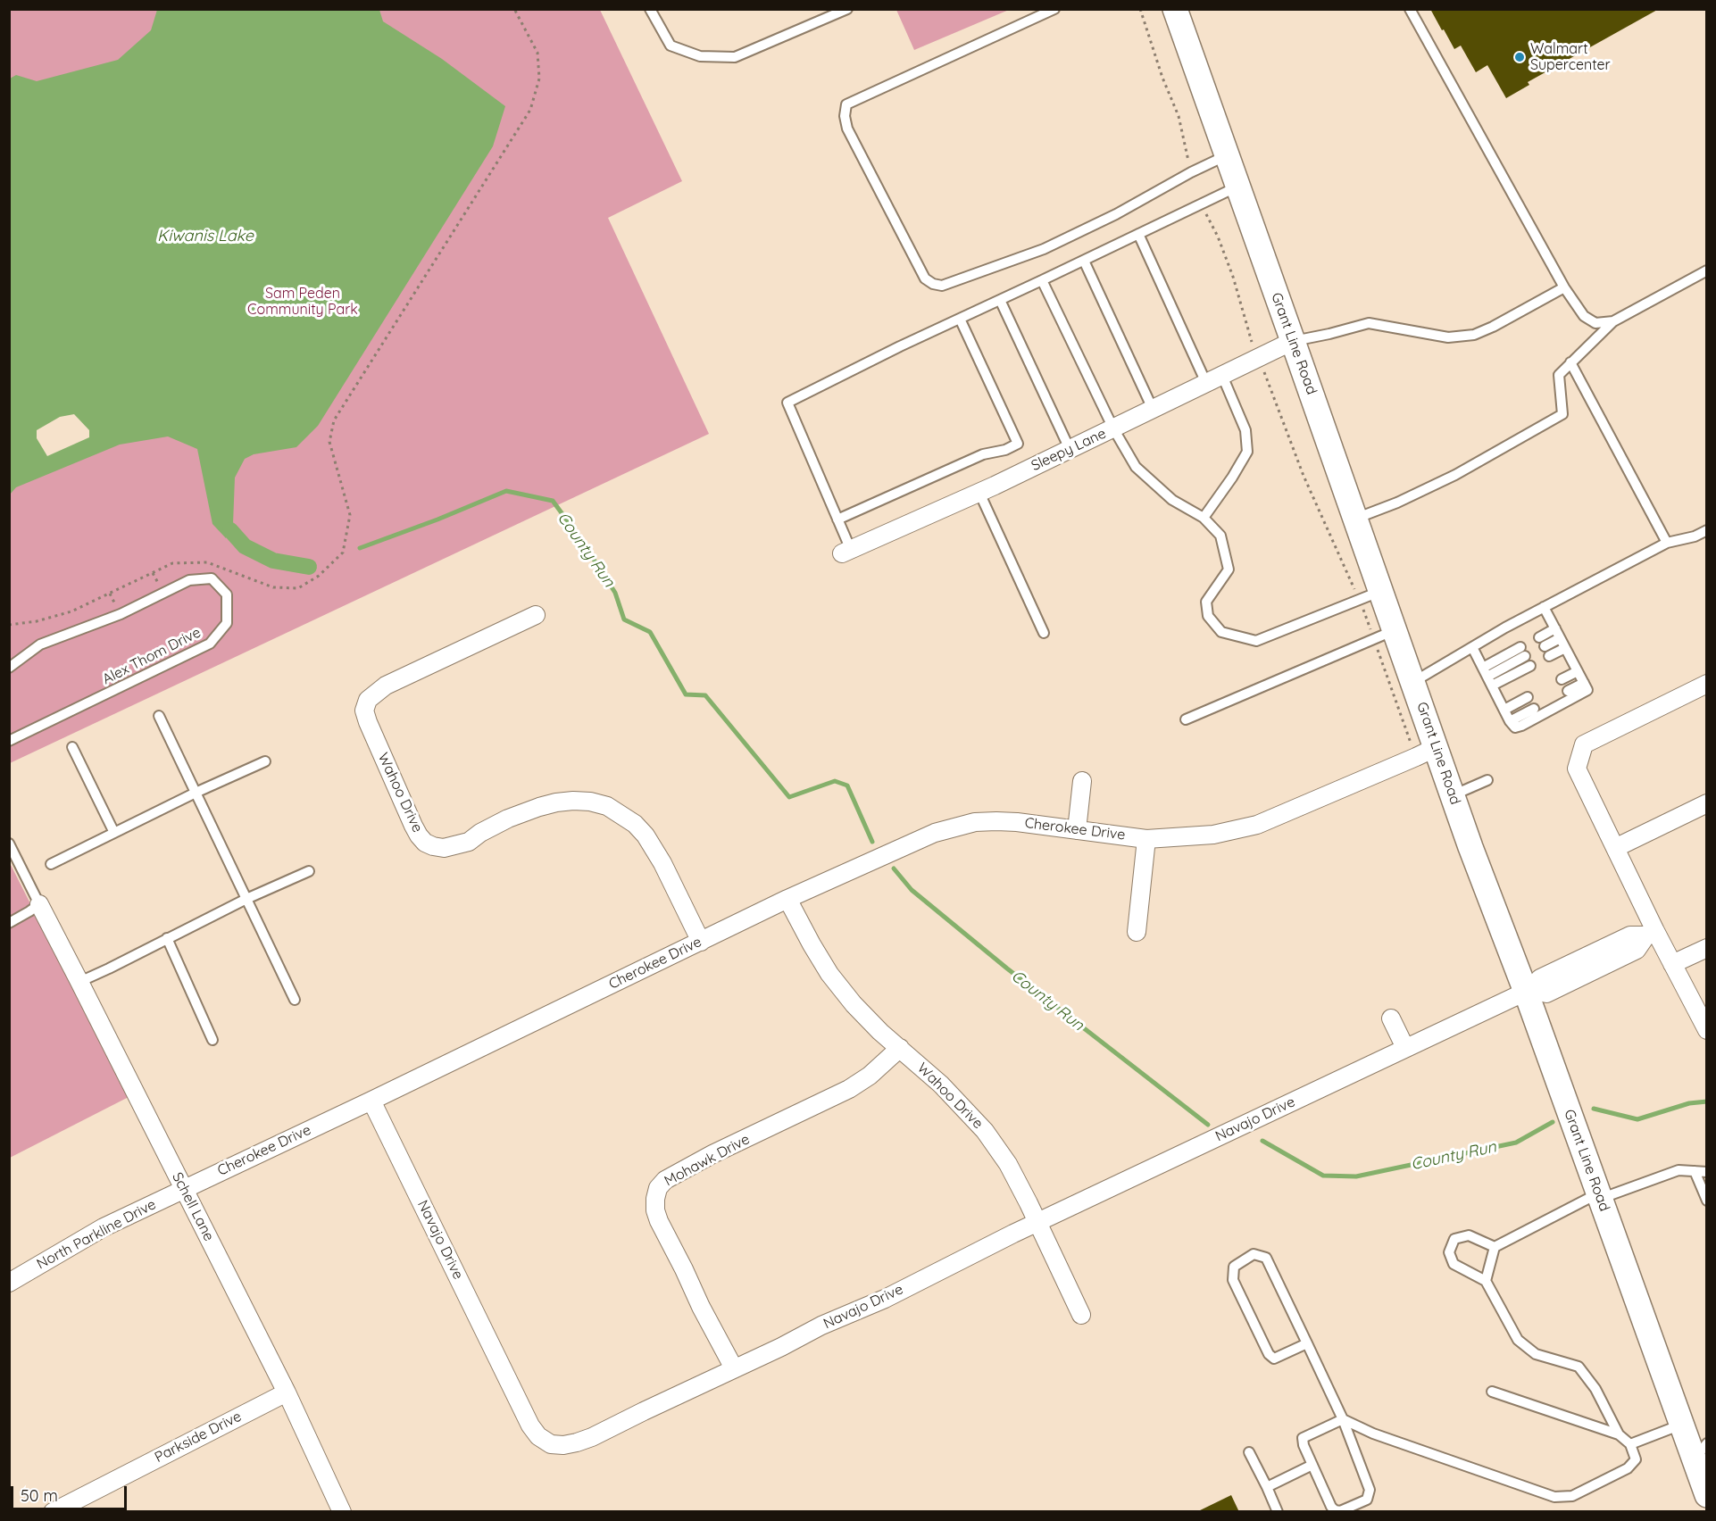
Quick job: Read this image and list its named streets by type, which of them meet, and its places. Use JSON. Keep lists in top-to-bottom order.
{
  "streets": {
    "main road": ["Grant Line Road"],
    "street": [
      "Sleepy Lane",
      "Wahoo Drive",
      "Cherokee Drive",
      "Navajo Drive",
      "Mohawk Drive",
      "Schell Lane",
      "North Parkline Drive",
      "Parkside Drive"
    ],
    "lane": ["Alex Thom Drive"]
  },
  "crossings": [
    ["Grant Line Road", "Sleepy Lane"],
    ["Grant Line Road", "Cherokee Drive"],
    ["Grant Line Road", "Navajo Drive"],
    ["Wahoo Drive", "Cherokee Drive"],
    ["Wahoo Drive", "Navajo Drive"],
    ["Wahoo Drive", "Mohawk Drive"],
    ["Cherokee Drive", "Navajo Drive"],
    ["Cherokee Drive", "Schell Lane"],
    ["Cherokee Drive", "North Parkline Drive"],
    ["Navajo Drive", "Mohawk Drive"],
    ["Schell Lane", "North Parkline Drive"],
    ["Schell Lane", "Parkside Drive"]
  ],
  "water": ["Kiwanis Lake", "County Run"],
  "parks": ["Sam Peden Community Park"],
  "places": ["Walmart Supercenter"],
  "scale_bar": "50 m"
}
